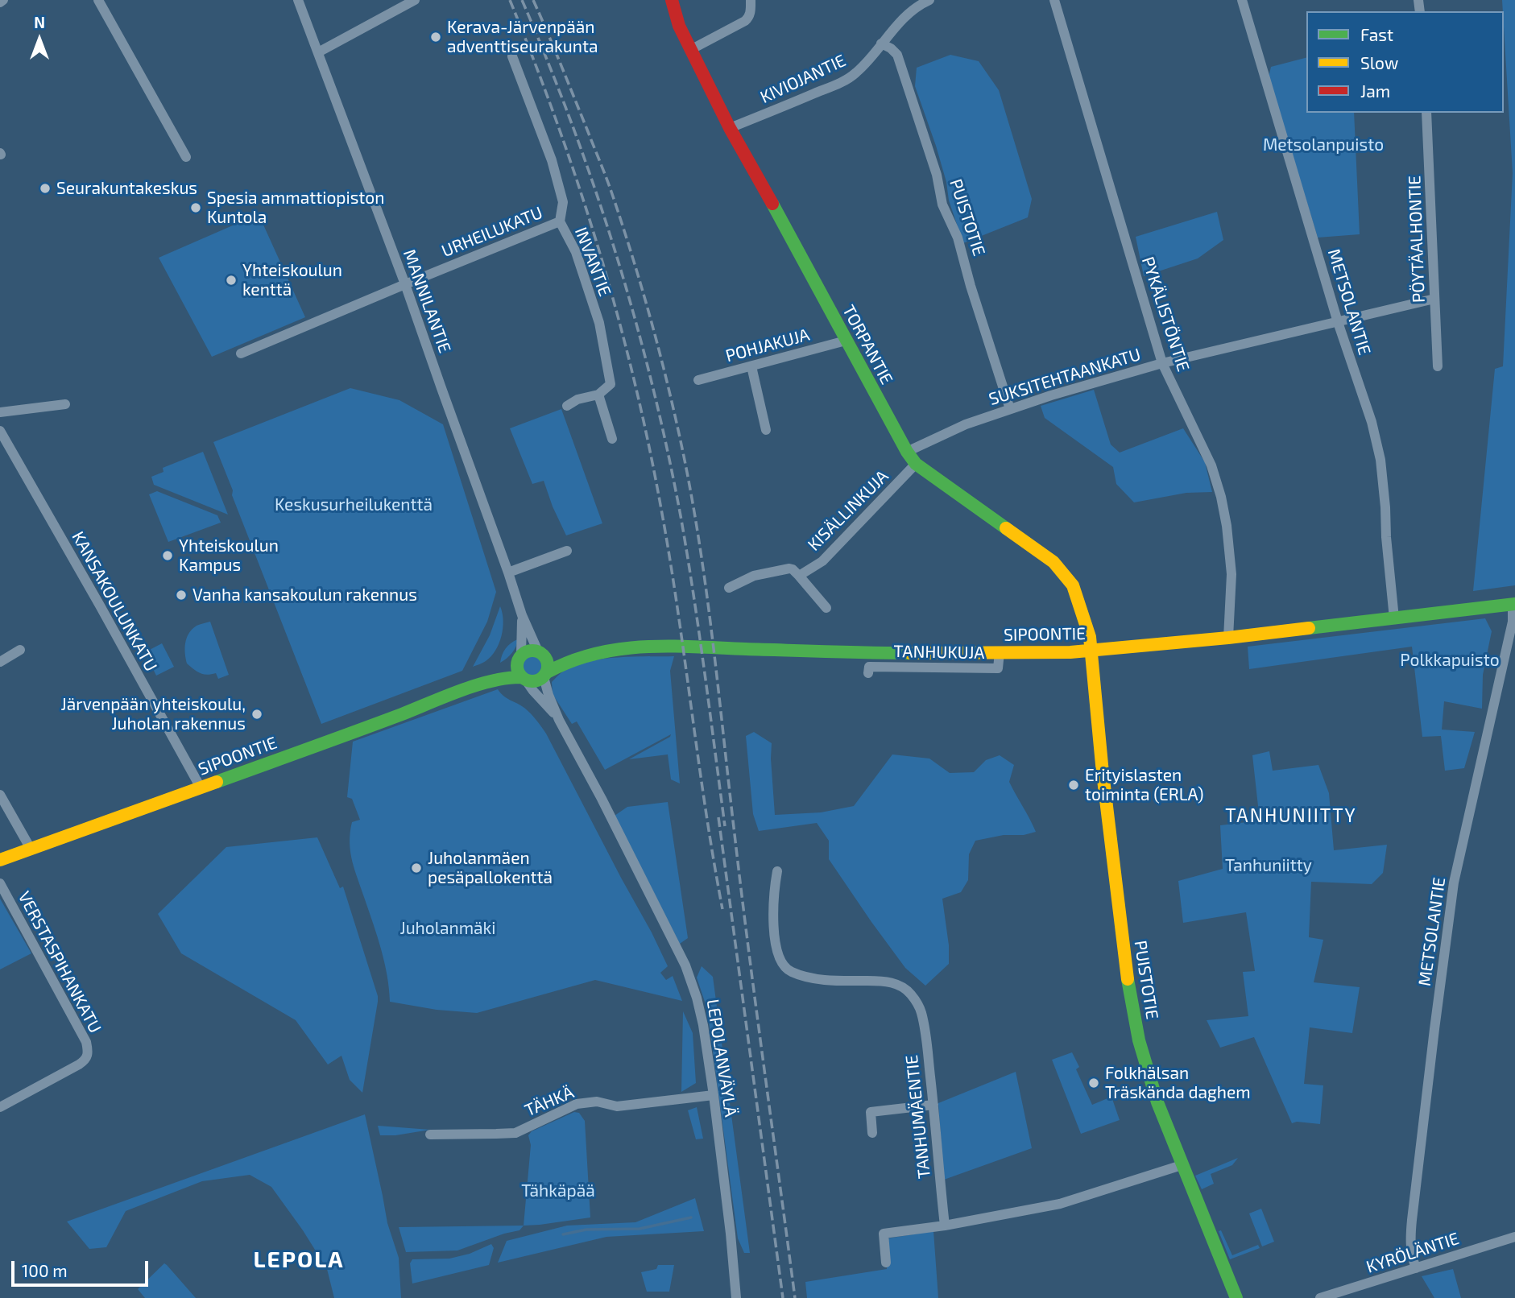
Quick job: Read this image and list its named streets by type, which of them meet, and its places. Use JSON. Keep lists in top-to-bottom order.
{
  "streets": {
    "street": [
      "KIVIOJANTIE",
      "PUISTOTIE",
      "URHEILUKATU",
      "PÖYTÄALHONTIE",
      "INVANTIE",
      "MANNILANTIE",
      "METSOLANTIE",
      "PYKÄLISTÖNTIE",
      "TORPANTIE",
      "POHJAKUJA",
      "SUKSITEHTAANKATU",
      "KISÄLLINKUJA",
      "KANSAKOULUNKATU",
      "SIPOONTIE",
      "TANHUKUJA",
      "VERSTASPIHANKATU",
      "LEPOLANVÄYLÄ",
      "TÄHKÄ",
      "TANHUMÄENTIE",
      "KYRÖLÄNTIE"
    ]
  },
  "crossings": [
    ["KIVIOJANTIE", "PUISTOTIE"],
    ["KIVIOJANTIE", "TORPANTIE"],
    ["PUISTOTIE", "TORPANTIE"],
    ["PUISTOTIE", "SUKSITEHTAANKATU"],
    ["PUISTOTIE", "SIPOONTIE"],
    ["URHEILUKATU", "INVANTIE"],
    ["URHEILUKATU", "MANNILANTIE"],
    ["PÖYTÄALHONTIE", "SUKSITEHTAANKATU"],
    ["MANNILANTIE", "SIPOONTIE"],
    ["MANNILANTIE", "LEPOLANVÄYLÄ"],
    ["METSOLANTIE", "SUKSITEHTAANKATU"],
    ["METSOLANTIE", "SIPOONTIE"],
    ["METSOLANTIE", "KYRÖLÄNTIE"],
    ["PYKÄLISTÖNTIE", "SUKSITEHTAANKATU"],
    ["PYKÄLISTÖNTIE", "SIPOONTIE"],
    ["TORPANTIE", "POHJAKUJA"],
    ["TORPANTIE", "SUKSITEHTAANKATU"],
    ["TORPANTIE", "KISÄLLINKUJA"],
    ["TORPANTIE", "SIPOONTIE"],
    ["KANSAKOULUNKATU", "SIPOONTIE"],
    ["SIPOONTIE", "TANHUKUJA"],
    ["SIPOONTIE", "LEPOLANVÄYLÄ"],
    ["LEPOLANVÄYLÄ", "TÄHKÄ"]
  ],
  "districts": ["TANHUNIITTY", "LEPOLA"],
  "parks": [
    "Metsolanpuisto",
    "Keskusurheilukenttä",
    "Polkkapuisto",
    "Tanhuniitty",
    "Juholanmäki",
    "Tähkäpää"
  ],
  "places": [
    "Kerava-Järvenpään adventtiseurakunta",
    "Seurakuntakeskus",
    "Spesia ammattiopiston Kuntola",
    "Yhteiskoulun kenttä",
    "Yhteiskoulun Kampus",
    "Vanha kansakoulun rakennus",
    "Järvenpään yhteiskoulu, Juholan rakennus",
    "Erityislasten toiminta (ERLA)",
    "Juholanmäen pesäpallokenttä",
    "Folkhälsan Träskända daghem"
  ],
  "legend": ["Fast", "Slow", "Jam"],
  "scale_bar": "100 m",
  "north": "top"
}
